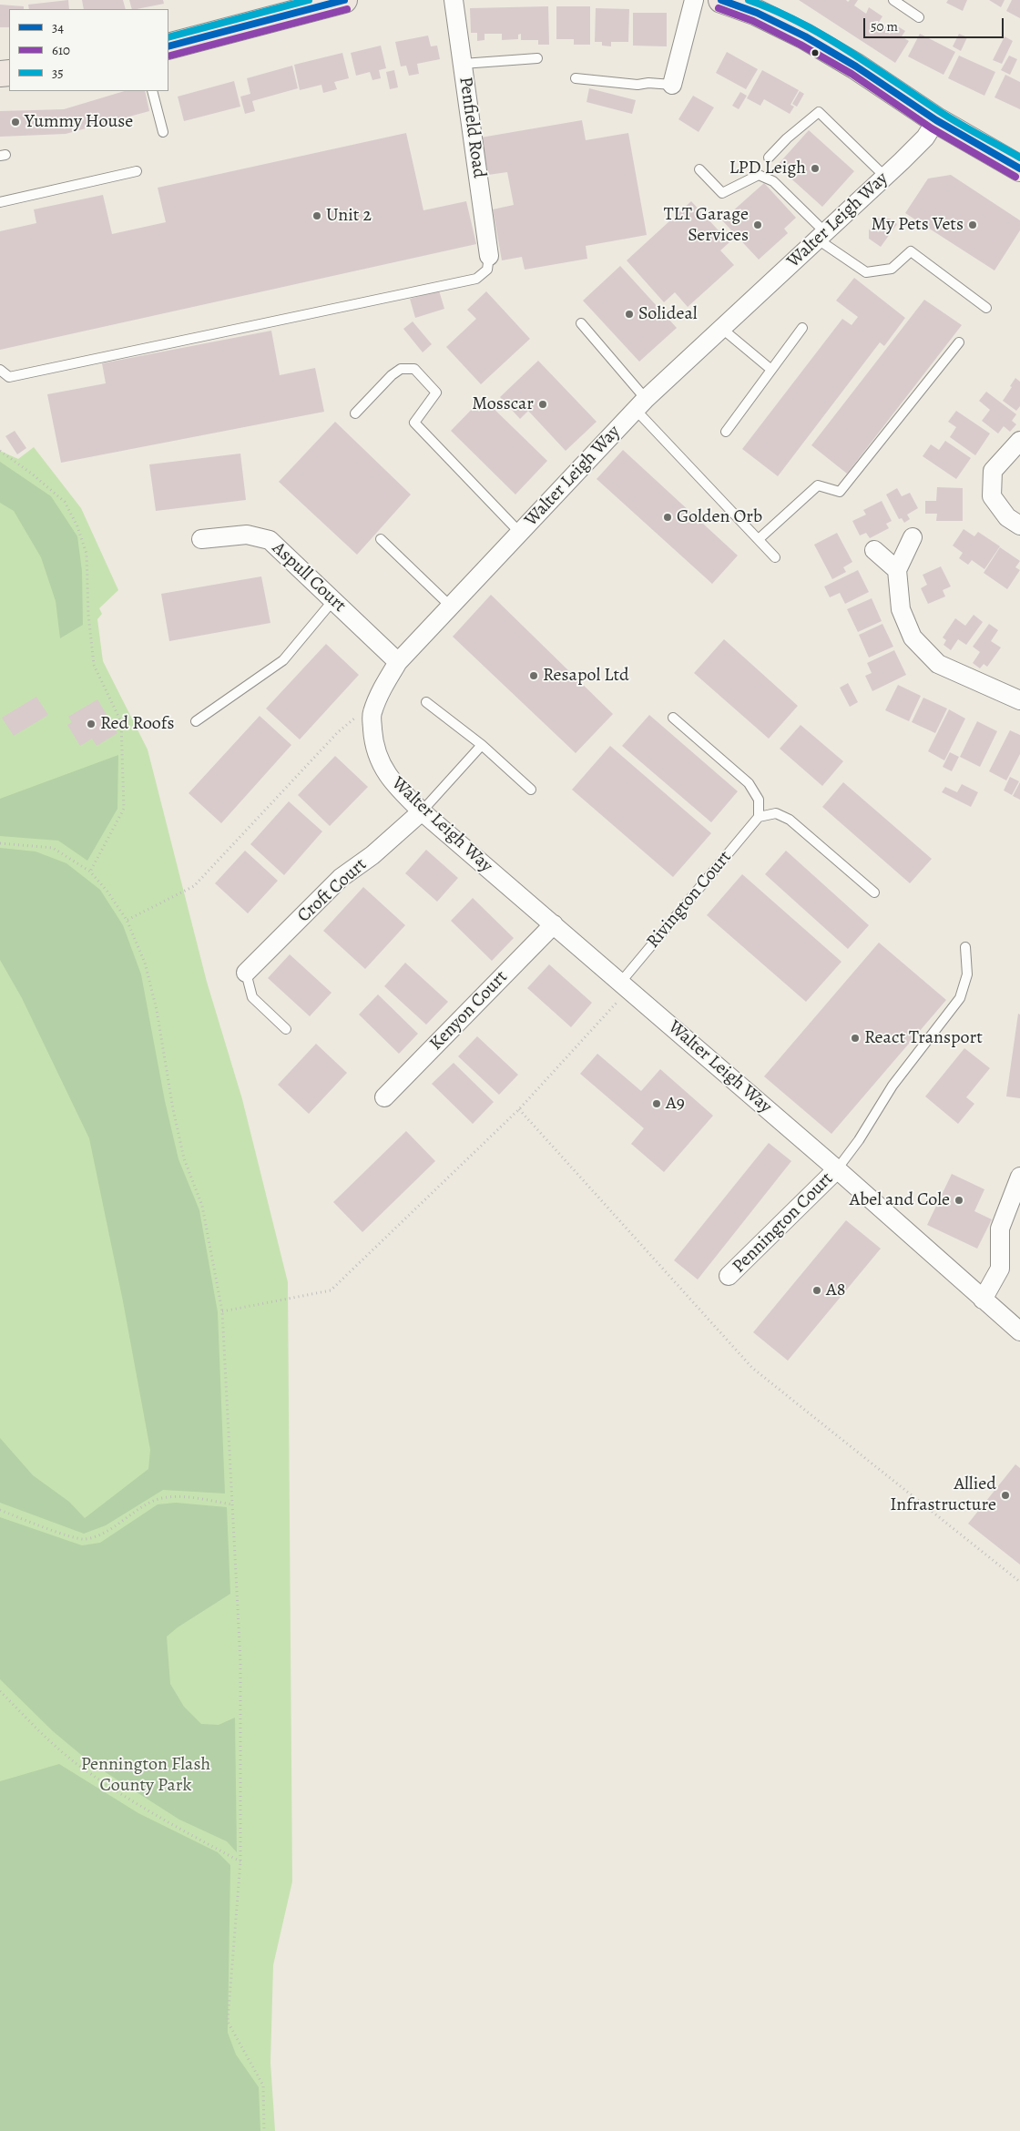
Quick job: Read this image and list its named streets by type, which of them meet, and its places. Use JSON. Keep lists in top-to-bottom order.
{
  "streets": {
    "street": [
      "Penfield Road",
      "Walter Leigh Way",
      "Aspull Court",
      "Croft Court",
      "Kenyon Court",
      "Pennington Court"
    ],
    "lane": ["Rivington Court"]
  },
  "crossings": [
    ["Walter Leigh Way", "Aspull Court"],
    ["Walter Leigh Way", "Croft Court"],
    ["Walter Leigh Way", "Rivington Court"],
    ["Walter Leigh Way", "Kenyon Court"],
    ["Walter Leigh Way", "Pennington Court"]
  ],
  "parks": ["Pennington Flash County Park"],
  "places": [
    "Yummy House",
    "LPD Leigh",
    "Unit 2",
    "TLT Garage Services",
    "My Pets Vets",
    "Solideal",
    "Mosscar",
    "Golden Orb",
    "Resapol Ltd",
    "Red Roofs",
    "React Transport",
    "A9",
    "Abel and Cole",
    "A8",
    "Allied Infrastructure"
  ],
  "lines": ["transit line 34", "transit line 35", "transit line 610"],
  "legend": ["34", "610", "35"],
  "scale_bar": "50 m"
}
